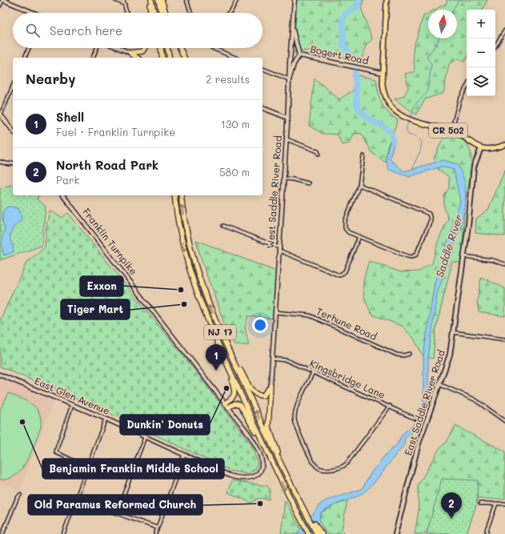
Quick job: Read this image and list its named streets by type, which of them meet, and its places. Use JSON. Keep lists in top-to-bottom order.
{
  "streets": {
    "highway": ["NJ 17"],
    "main road": ["CR 502", "East Saddle River Road"],
    "street": [
      "Bogert Road",
      "West Saddle River Road",
      "Franklin Turnpike",
      "Terhune Road",
      "Kingsbridge Lane",
      "East Glen Avenue"
    ]
  },
  "crossings": [
    ["Bogert Road", "CR 502"],
    ["Bogert Road", "West Saddle River Road"],
    ["CR 502", "East Saddle River Road"],
    ["West Saddle River Road", "Terhune Road"],
    ["West Saddle River Road", "Kingsbridge Lane"],
    ["Franklin Turnpike", "East Glen Avenue"]
  ],
  "water": ["Saddle River"],
  "places": [
    "Exxon",
    "Tiger Mart",
    "Dunkin' Donuts",
    "Benjamin Franklin Middle School",
    "Old Paramus Reformed Church"
  ],
  "north": "top",
  "page": {
    "map_buttons": ["+", "−"],
    "search": "Search here",
    "heading": ["Nearby", "2 results"],
    "list": [
      {
        "mark": "1",
        "name": "Shell",
        "note": "Fuel · Franklin Turnpike",
        "value": "130 m"
      },
      {
        "mark": "2",
        "name": "North Road Park",
        "note": "Park",
        "value": "580 m"
      }
    ],
    "pins": ["1", "2"]
  }
}
